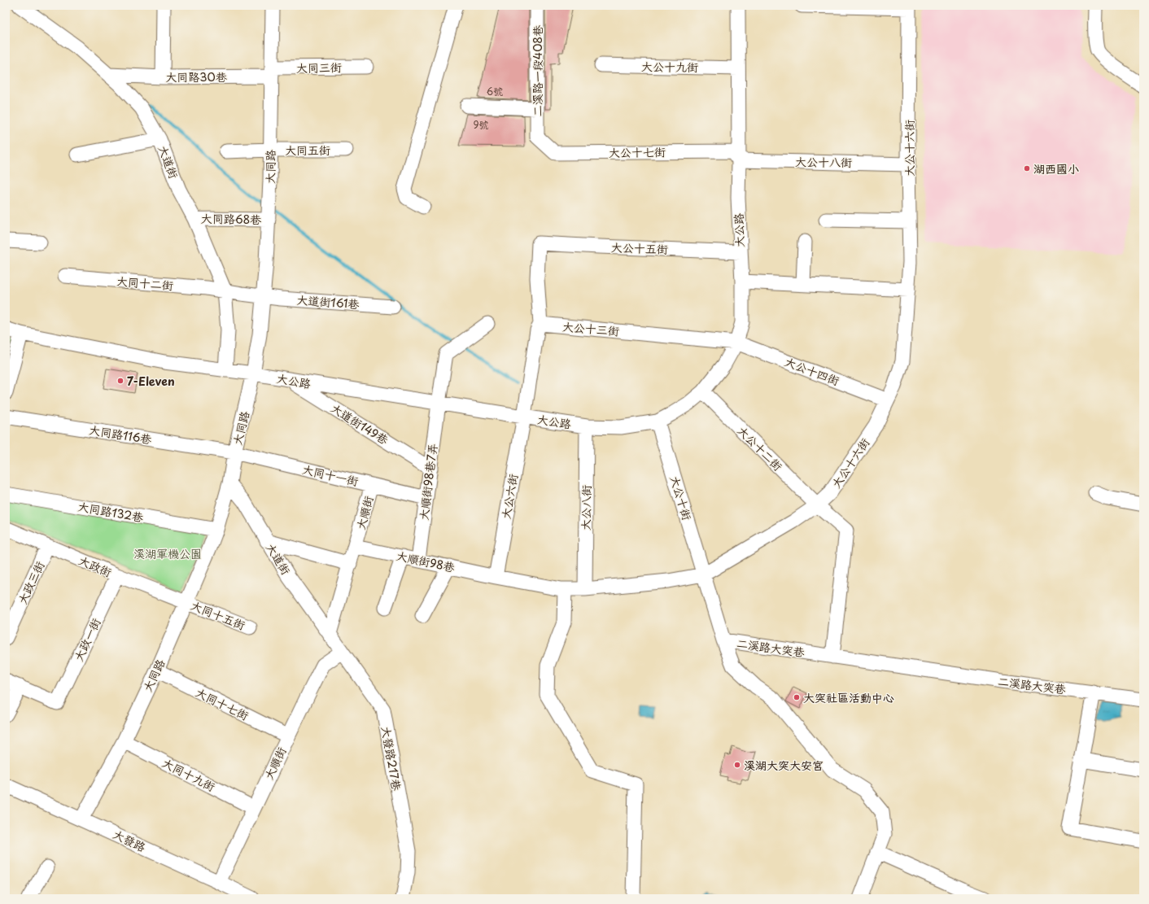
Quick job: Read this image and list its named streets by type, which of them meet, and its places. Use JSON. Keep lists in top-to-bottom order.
{
  "streets": {
    "street": [
      "大公十九街",
      "大同三街",
      "二溪路一段408巷",
      "大同路30巷",
      "大公十六街",
      "大同五街",
      "大公十七街",
      "大道街",
      "大公十八街",
      "大同路",
      "大同路68巷",
      "大公路",
      "大公十五街",
      "大同十二街",
      "大道街161巷",
      "大公十三街",
      "大公十四街",
      "大道街149巷",
      "大同路116巷",
      "大公十二街",
      "大同十一街",
      "大順街98巷7弄",
      "大公六街",
      "大公十街",
      "大公八街",
      "大同路132巷",
      "大順街",
      "大順街98巷",
      "大政街",
      "大政三街",
      "大同十五街",
      "大政一街",
      "二溪路大突巷",
      "大同十七街",
      "大發路217巷",
      "大同十九街",
      "大發路"
    ]
  },
  "crossings": [
    ["大公十九街", "大公路"],
    ["大同三街", "大同路30巷"],
    ["大同三街", "大同路"],
    ["二溪路一段408巷", "大公十七街"],
    ["大同路30巷", "大道街"],
    ["大同路30巷", "大同路"],
    ["大公十六街", "大公十八街"],
    ["大公十六街", "大公十四街"],
    ["大公十六街", "大公十二街"],
    ["大公十六街", "大公十街"],
    ["大同五街", "大同路"],
    ["大公十七街", "大公十八街"],
    ["大公十七街", "大公路"],
    ["大道街", "大同路"],
    ["大道街", "大同路68巷"],
    ["大道街", "大公路"],
    ["大道街", "大同十二街"],
    ["大道街", "大順街"],
    ["大道街", "大發路217巷"],
    ["大公十八街", "大公路"],
    ["大同路", "大同路68巷"],
    ["大同路", "大公路"],
    ["大同路", "大同十二街"],
    ["大同路", "大道街161巷"],
    ["大同路", "大同路116巷"],
    ["大同路", "大同十一街"],
    ["大同路", "大同路132巷"],
    ["大同路", "大政街"],
    ["大同路", "大同十五街"],
    ["大同路", "大同十七街"],
    ["大同路", "大同十九街"],
    ["大同路", "大發路"],
    ["大公路", "大公十五街"],
    ["大公路", "大公十三街"],
    ["大公路", "大公十四街"],
    ["大公路", "大道街149巷"],
    ["大公路", "大公十二街"],
    ["大公路", "大順街98巷7弄"],
    ["大公路", "大公六街"],
    ["大公路", "大公十街"],
    ["大公路", "大公八街"],
    ["大公十五街", "大公十三街"],
    ["大同十二街", "大道街161巷"],
    ["大公十三街", "大公十四街"],
    ["大道街149巷", "大順街98巷7弄"],
    ["大同路116巷", "大同十一街"],
    ["大公十二街", "二溪路大突巷"],
    ["大同十一街", "大順街98巷7弄"],
    ["大同十一街", "大順街"],
    ["大順街98巷7弄", "大順街98巷"],
    ["大公六街", "大順街98巷"],
    ["大公十街", "二溪路大突巷"],
    ["大順街", "大順街98巷"],
    ["大順街", "大同十七街"],
    ["大順街", "大發路217巷"],
    ["大順街", "大同十九街"],
    ["大順街", "大發路"],
    ["大政街", "大政三街"],
    ["大政街", "大同十五街"],
    ["大政街", "大政一街"]
  ],
  "parks": ["溪湖軍機公園"],
  "places": [
    "湖西國小",
    "7-Eleven",
    "大突社區活動中心",
    "溪湖大突大安宮"
  ],
  "house_numbers": ["6號", "9號"]
}
